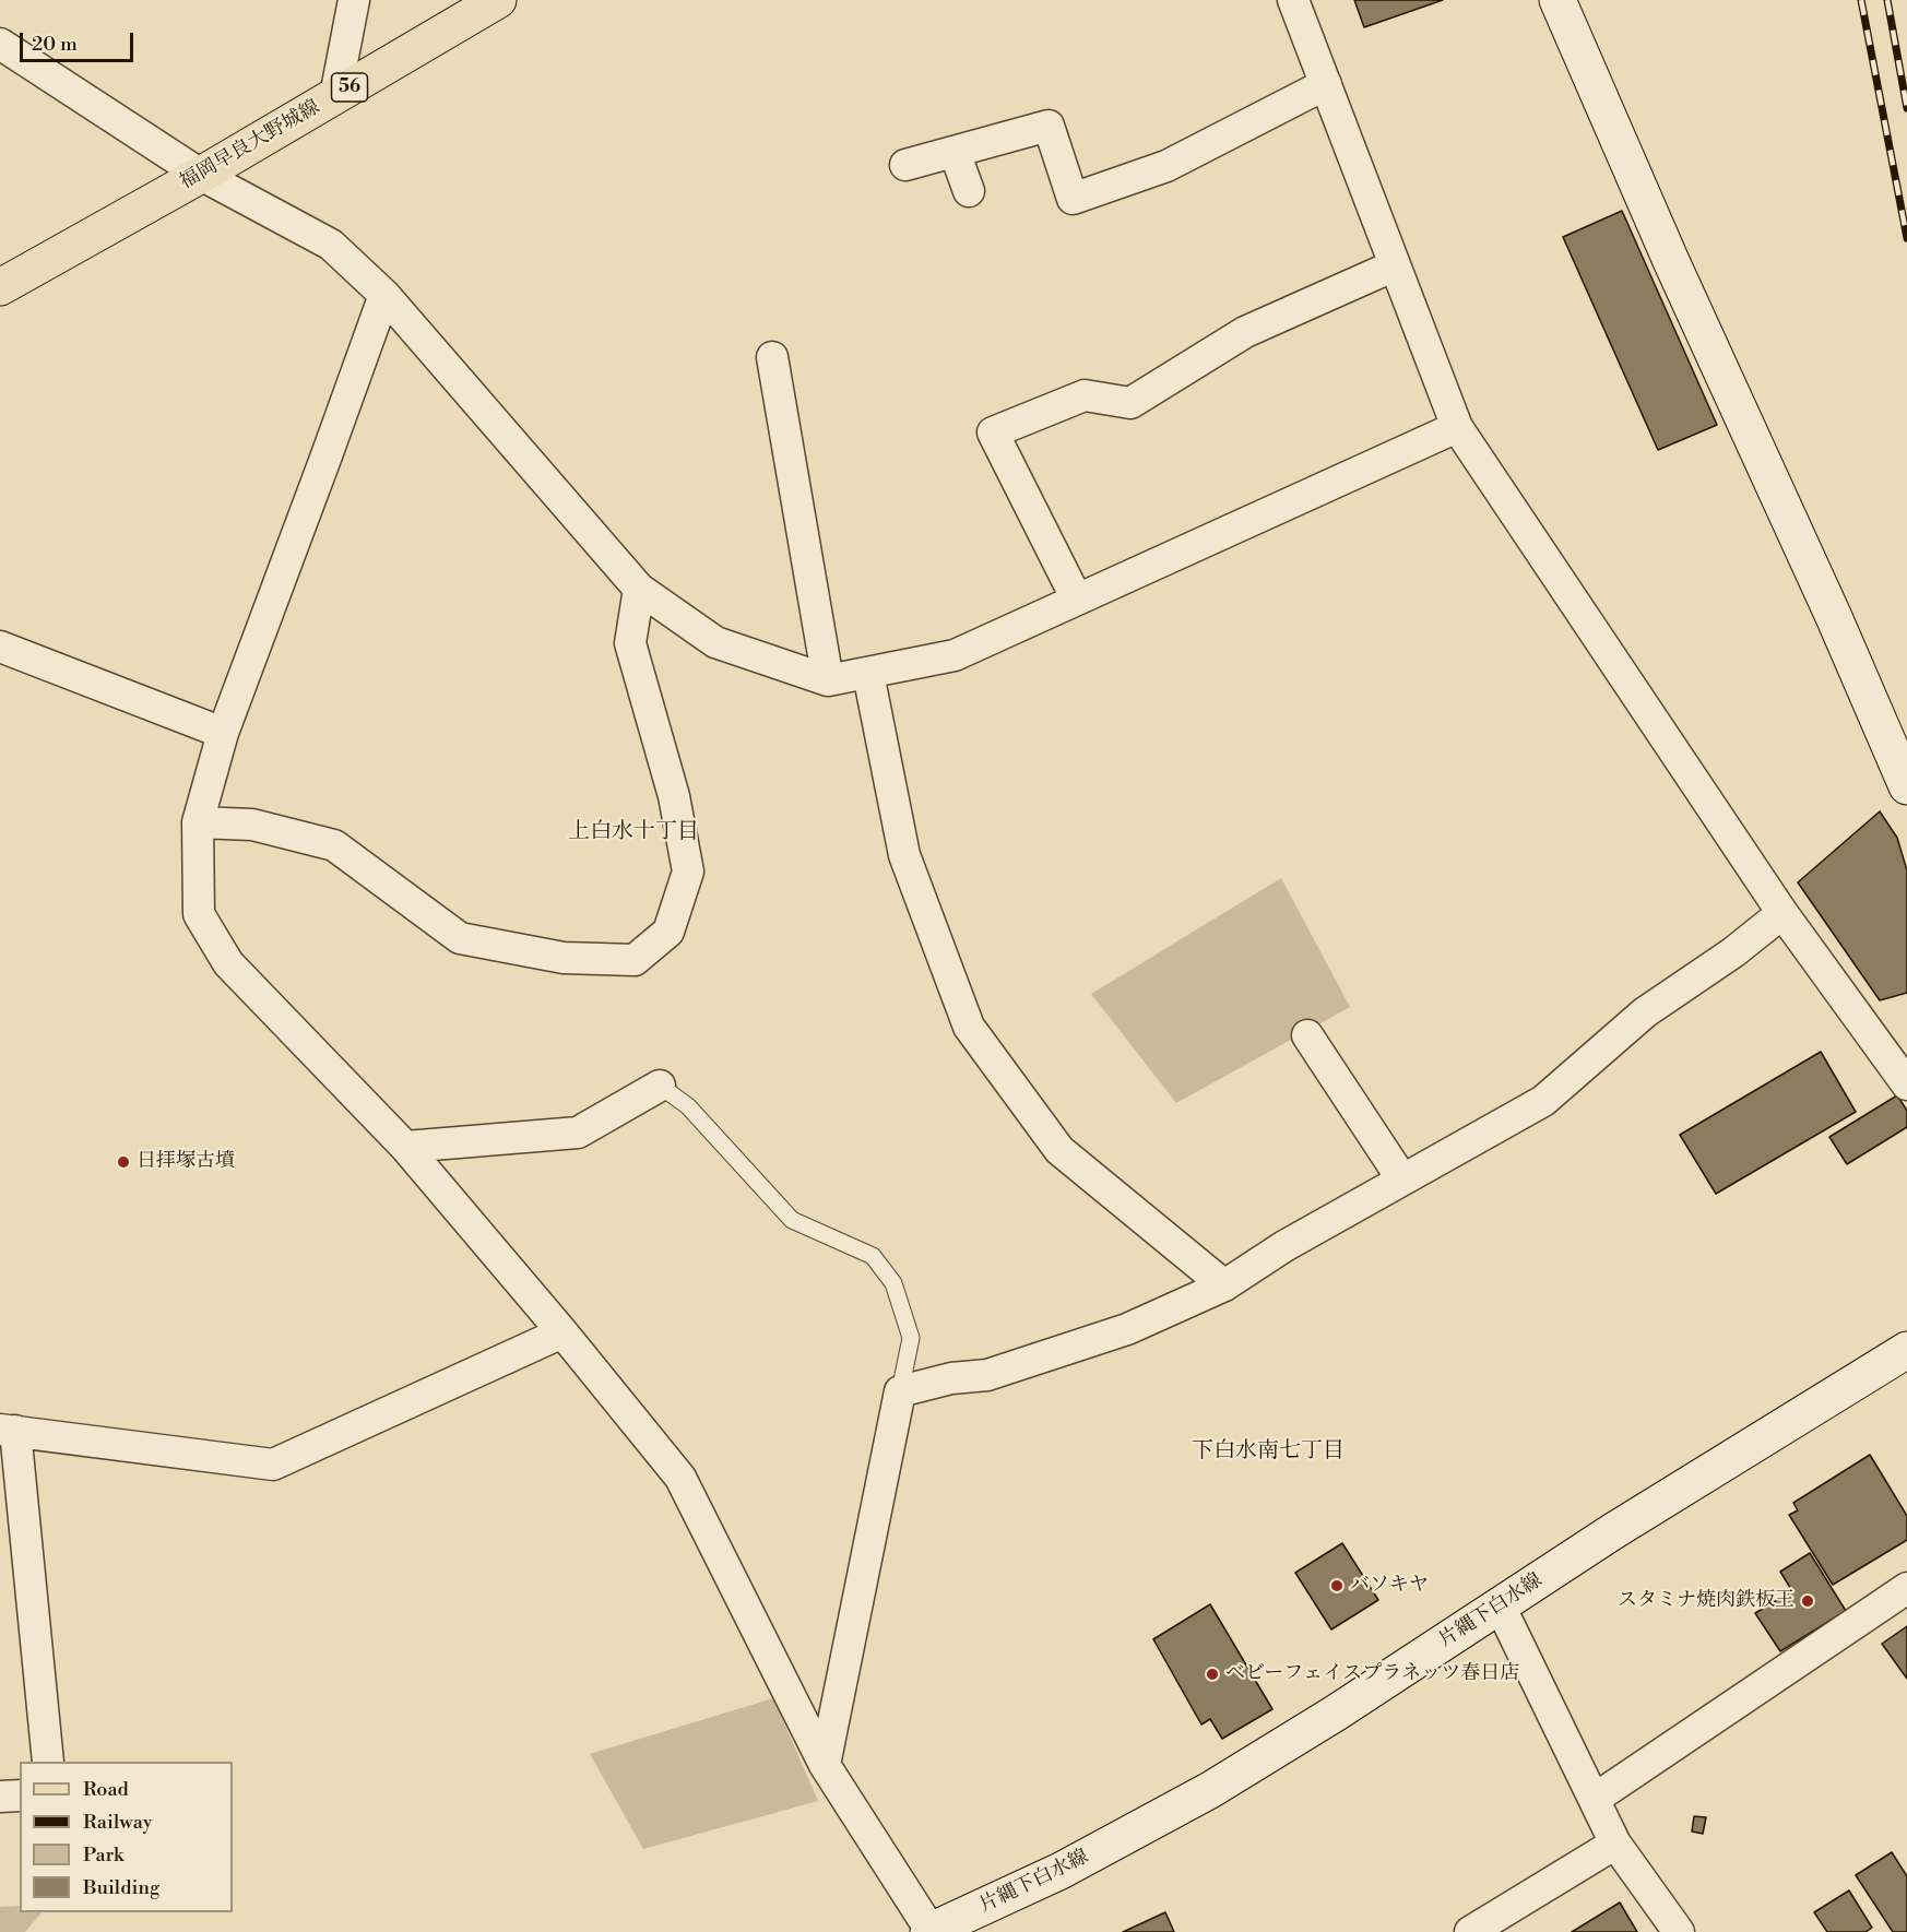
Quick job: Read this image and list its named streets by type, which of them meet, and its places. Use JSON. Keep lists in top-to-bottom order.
{
  "streets": {
    "main road": ["56", "福岡早良大野城線", "片縄下白水線"]
  },
  "districts": ["上白水十丁目", "下白水南七丁目"],
  "places": [
    "日拝塚古墳",
    "バソキヤ",
    "スタミナ焼肉鉄板王",
    "ベビーフェイスプラネッツ春日店"
  ],
  "legend": [
    "Road",
    "Railway",
    "Park",
    "Building"
  ],
  "scale_bar": "20 m"
}
